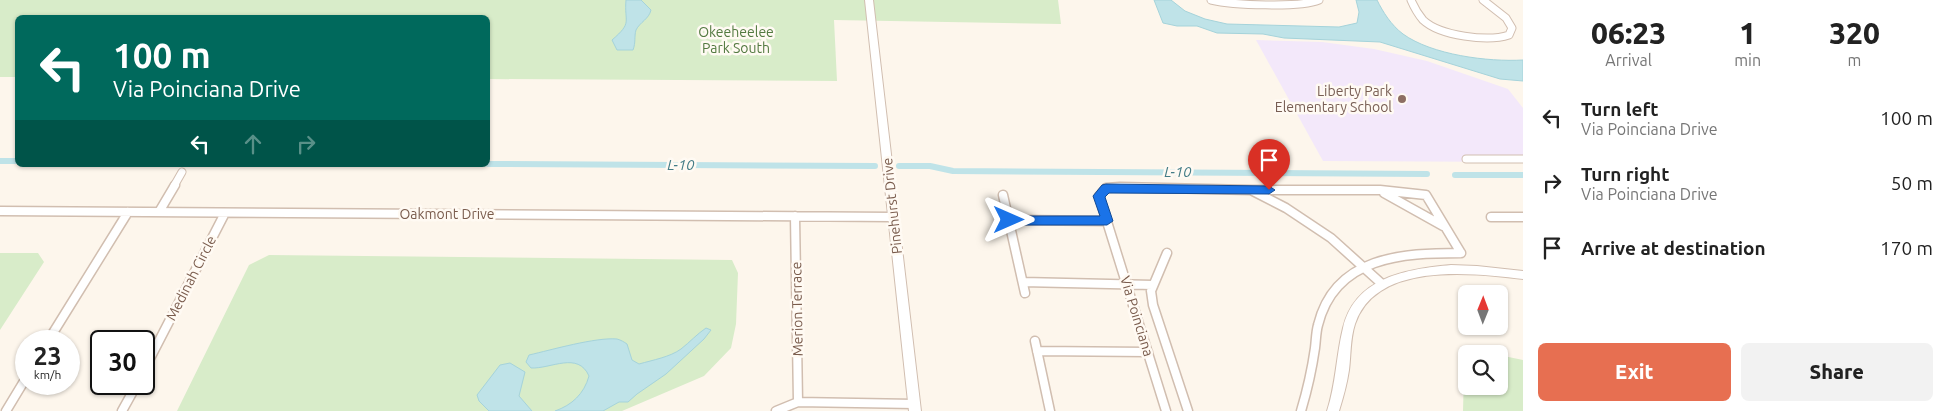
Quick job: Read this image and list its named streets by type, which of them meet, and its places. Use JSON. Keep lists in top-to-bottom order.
{
  "streets": {
    "street": [
      "Pinehurst Drive",
      "Oakmont Drive",
      "Medinah Circle",
      "Merion Terrace",
      "Via Poinciana"
    ]
  },
  "crossings": [
    ["Pinehurst Drive", "Oakmont Drive"],
    ["Oakmont Drive", "Medinah Circle"],
    ["Oakmont Drive", "Merion Terrace"]
  ],
  "water": ["L-10"],
  "parks": ["Okeeheelee Park South"],
  "places": ["Liberty Park Elementary School"],
  "north": "top",
  "page": {
    "eta": [
      "06:23",
      "Arrival",
      "1",
      "min",
      "320",
      "m"
    ],
    "turn": ["100 m", "Via Poinciana Drive"],
    "list": [
      {
        "name": "Turn left",
        "note": "Via Poinciana Drive",
        "value": "100 m"
      },
      {
        "name": "Turn right",
        "note": "Via Poinciana Drive",
        "value": "50 m"
      },
      {
        "name": "Arrive at destination",
        "value": "170 m"
      }
    ],
    "speed": "23 km/h",
    "limit": "30",
    "buttons": ["Exit", "Share"]
  }
}
